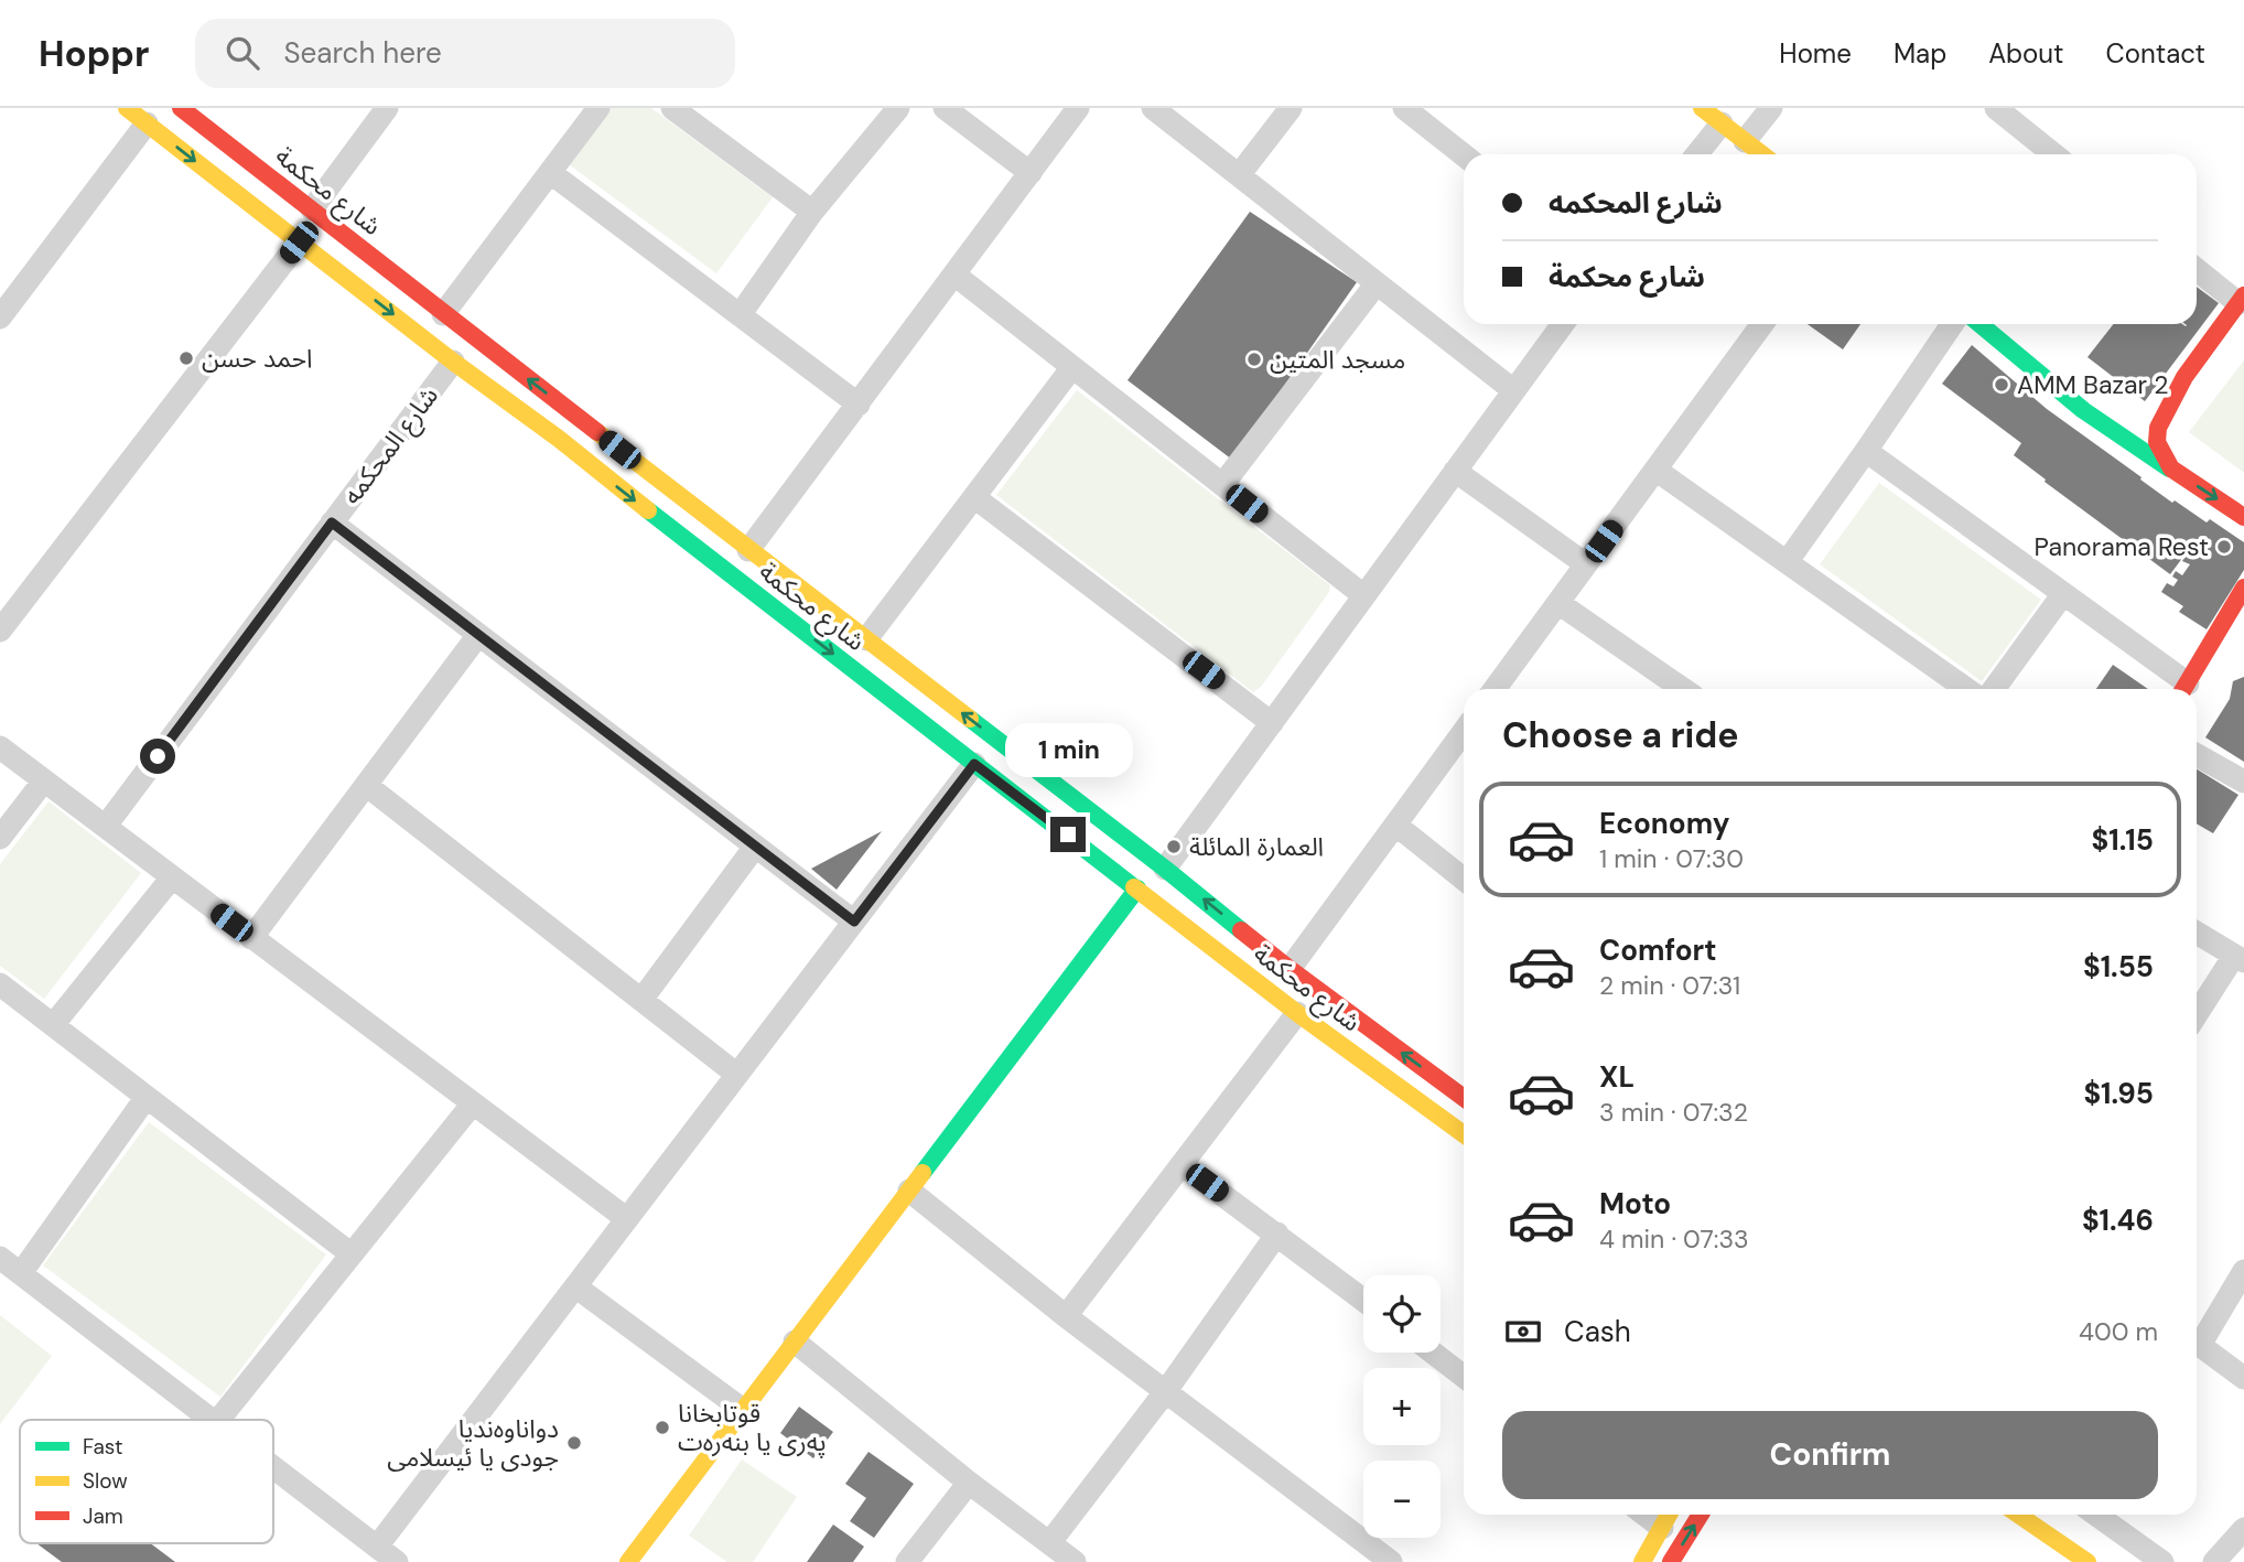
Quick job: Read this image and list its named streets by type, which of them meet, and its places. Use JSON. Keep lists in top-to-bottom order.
{
  "streets": {
    "main road": ["شارع محكمة"],
    "street": ["شارع المحكمه"]
  },
  "crossings": [
    ["شارع محكمة", "شارع المحكمه"]
  ],
  "places": [
    "احمد حسن",
    "مسجد المتين",
    "AMM Bazar 2",
    "Panorama Rest",
    "العمارة المائلة",
    "قوتابخانا پەری یا بنەرەت",
    "دواناوەندیا جودی یا ئیسلامی"
  ],
  "legend": ["Fast", "Slow", "Jam"],
  "page": {
    "header": "Hoppr",
    "search": "Search here",
    "nav": [
      "Home",
      "Map",
      "About",
      "Contact"
    ],
    "banner": ["شارع المحكمه", "شارع محكمة"],
    "heading": "Choose a ride",
    "bubble": "1 min",
    "list": [
      {
        "name": "Economy",
        "note": "1 min · 07:30",
        "value": "$1.15"
      },
      {
        "name": "Comfort",
        "note": "2 min · 07:31",
        "value": "$1.55"
      },
      {
        "name": "XL",
        "note": "3 min · 07:32",
        "value": "$1.95"
      },
      {
        "name": "Moto",
        "note": "4 min · 07:33",
        "value": "$1.46"
      }
    ],
    "map_buttons": ["+", "−"],
    "pay": ["Cash", "400 m"],
    "buttons": "Confirm"
  }
}
